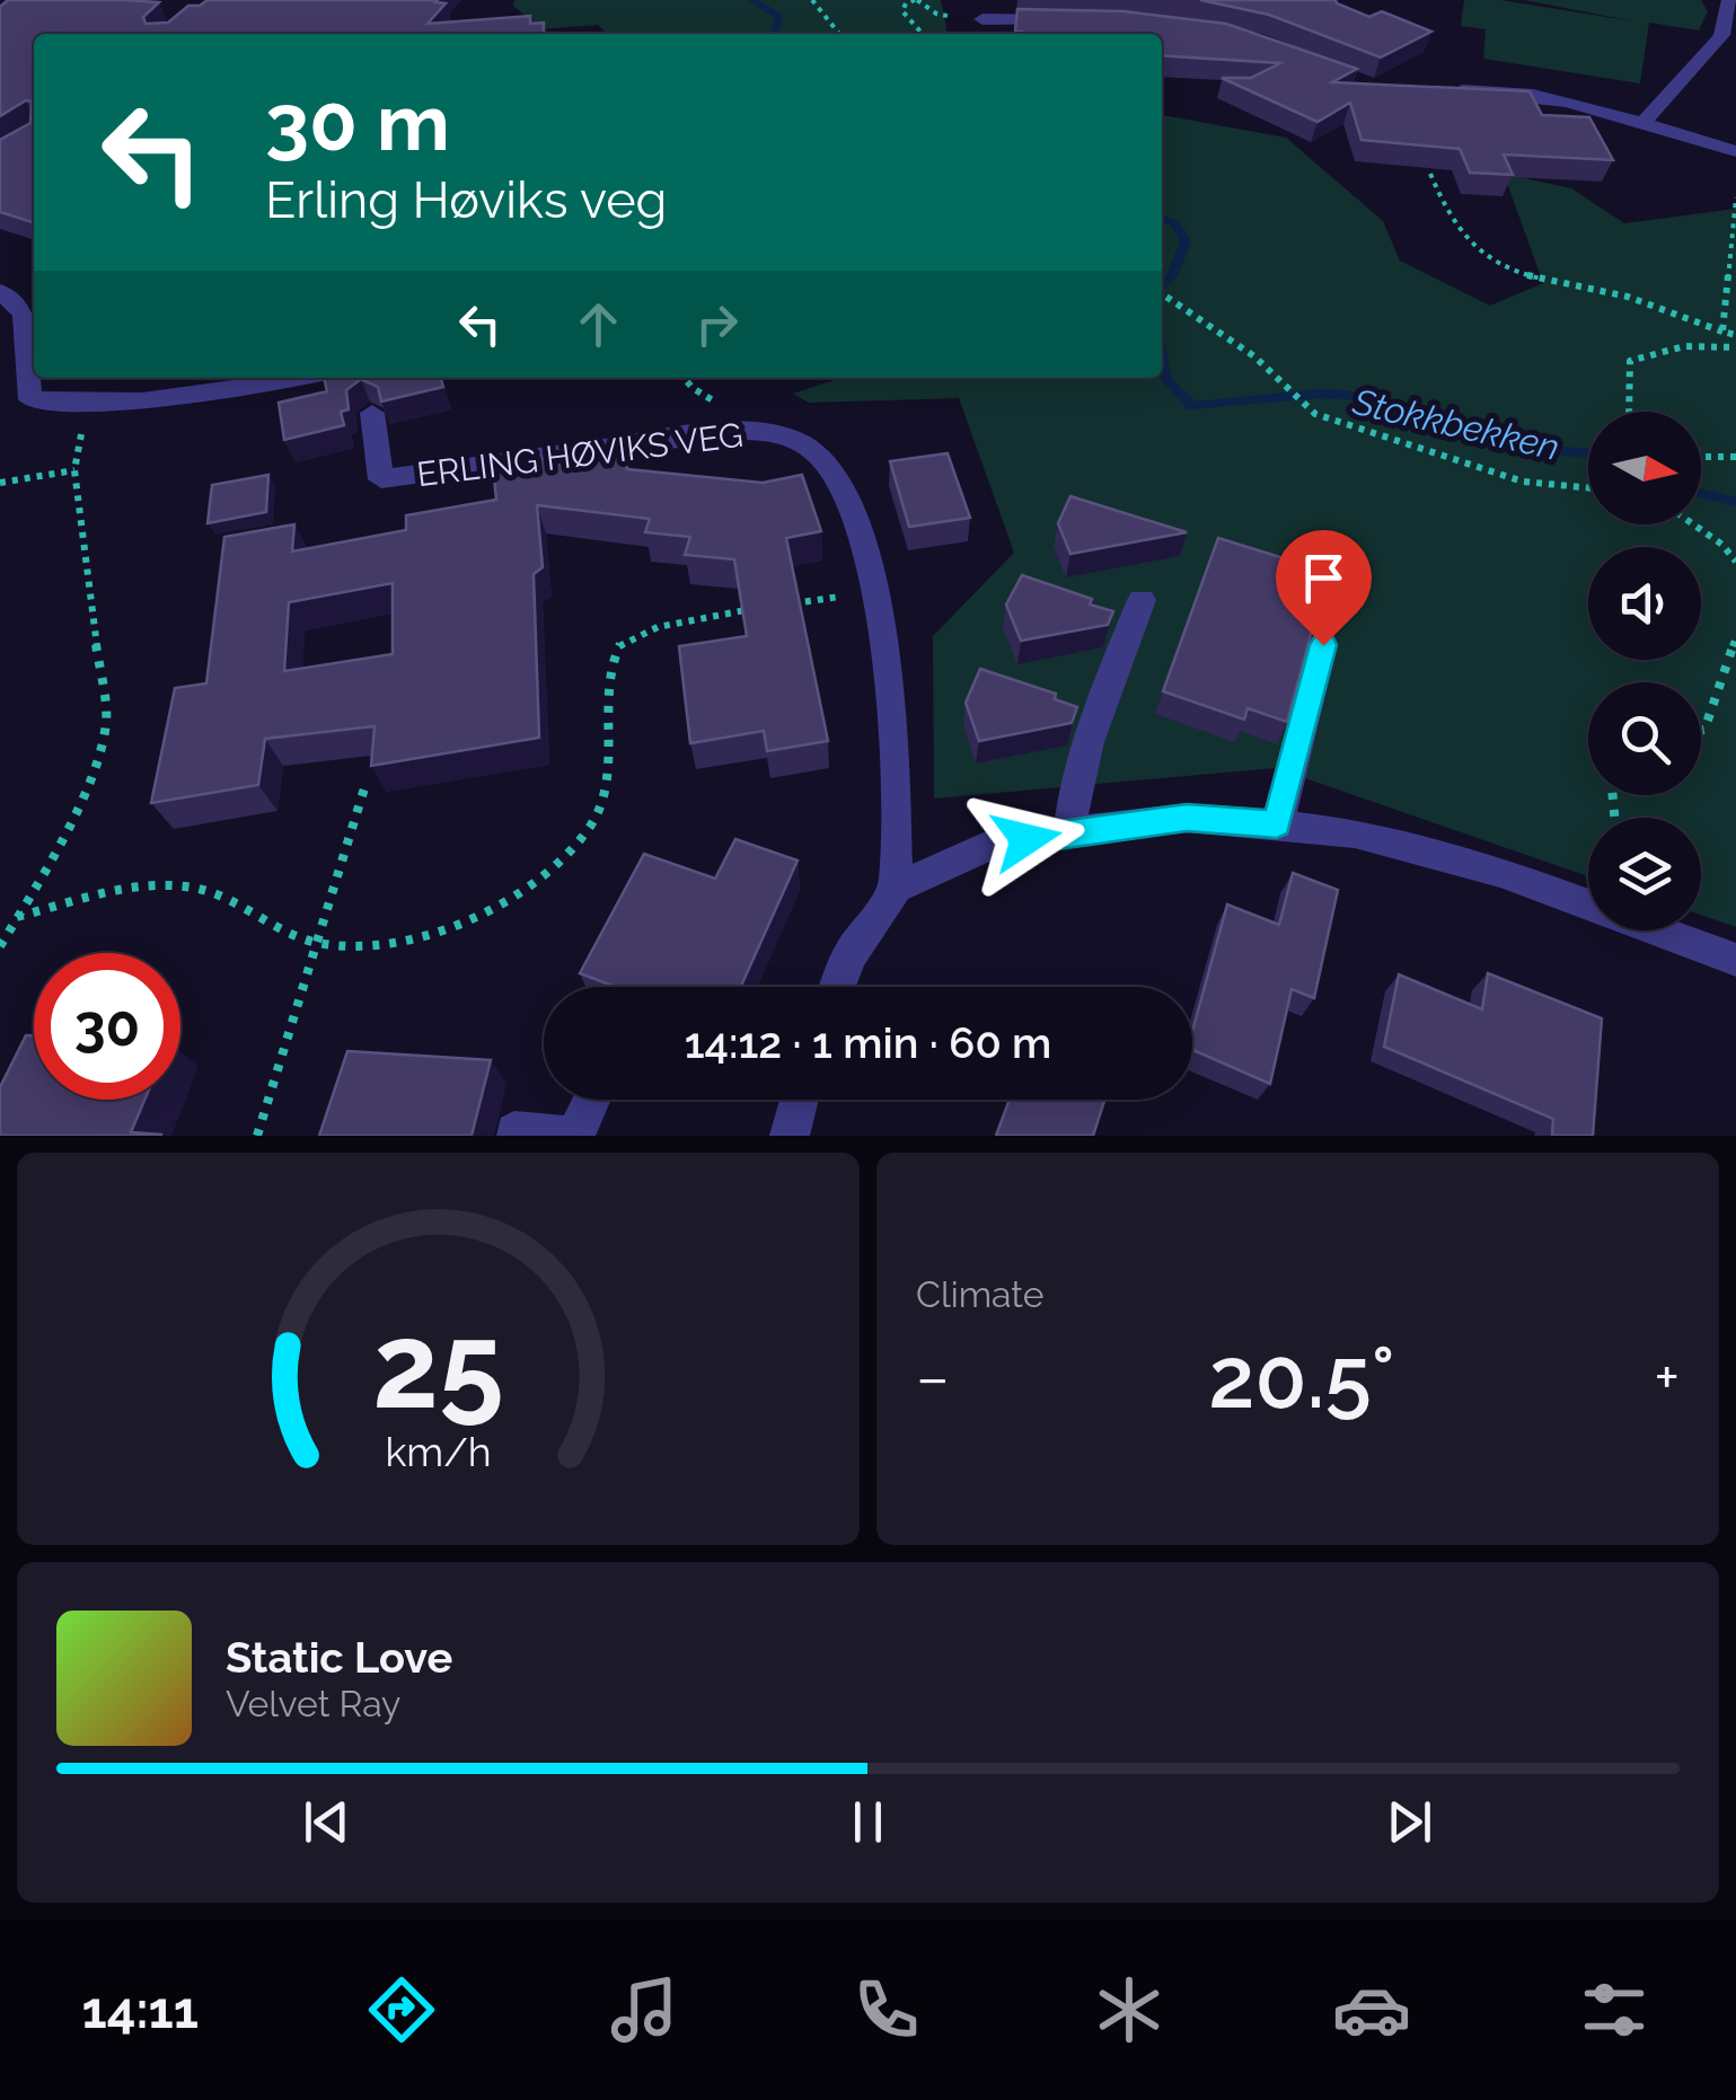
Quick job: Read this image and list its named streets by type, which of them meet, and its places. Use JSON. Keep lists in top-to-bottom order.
{
  "streets": {
    "street": ["ERLING HØVIKS VEG"]
  },
  "water": ["Stokkbekken"],
  "north": "right",
  "page": {
    "turn": ["30 m", "Erling Høviks veg"],
    "limit": "30",
    "trip": "14:12 · 1 min · 60 m",
    "tile": "Climate",
    "heat": ["−", "20.5°", "+"],
    "song": ["Static Love", "Velvet Ray"],
    "tabs": "14:11",
    "gauge": ["25", "km/h"]
  }
}
